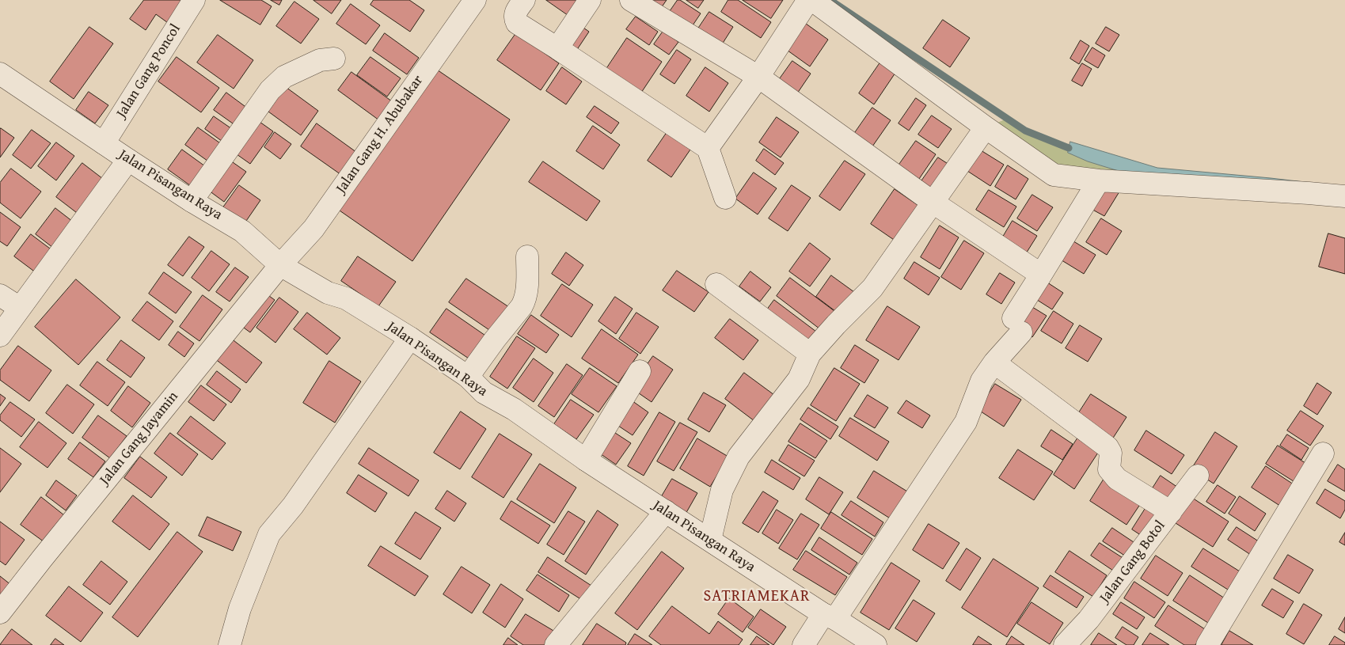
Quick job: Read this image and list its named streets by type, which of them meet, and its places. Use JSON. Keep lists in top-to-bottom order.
{
  "streets": {
    "street": [
      "Jalan Gang Poncol",
      "Jalan Gang H. Abubakar",
      "Jalan Pisangan Raya",
      "Jalan Gang Jayamin",
      "Jalan Gang Botol"
    ]
  },
  "crossings": [
    ["Jalan Gang Poncol", "Jalan Pisangan Raya"],
    ["Jalan Gang H. Abubakar", "Jalan Pisangan Raya"],
    ["Jalan Gang H. Abubakar", "Jalan Gang Jayamin"],
    ["Jalan Pisangan Raya", "Jalan Gang Jayamin"]
  ],
  "districts": ["SATRIAMEKAR"]
}
